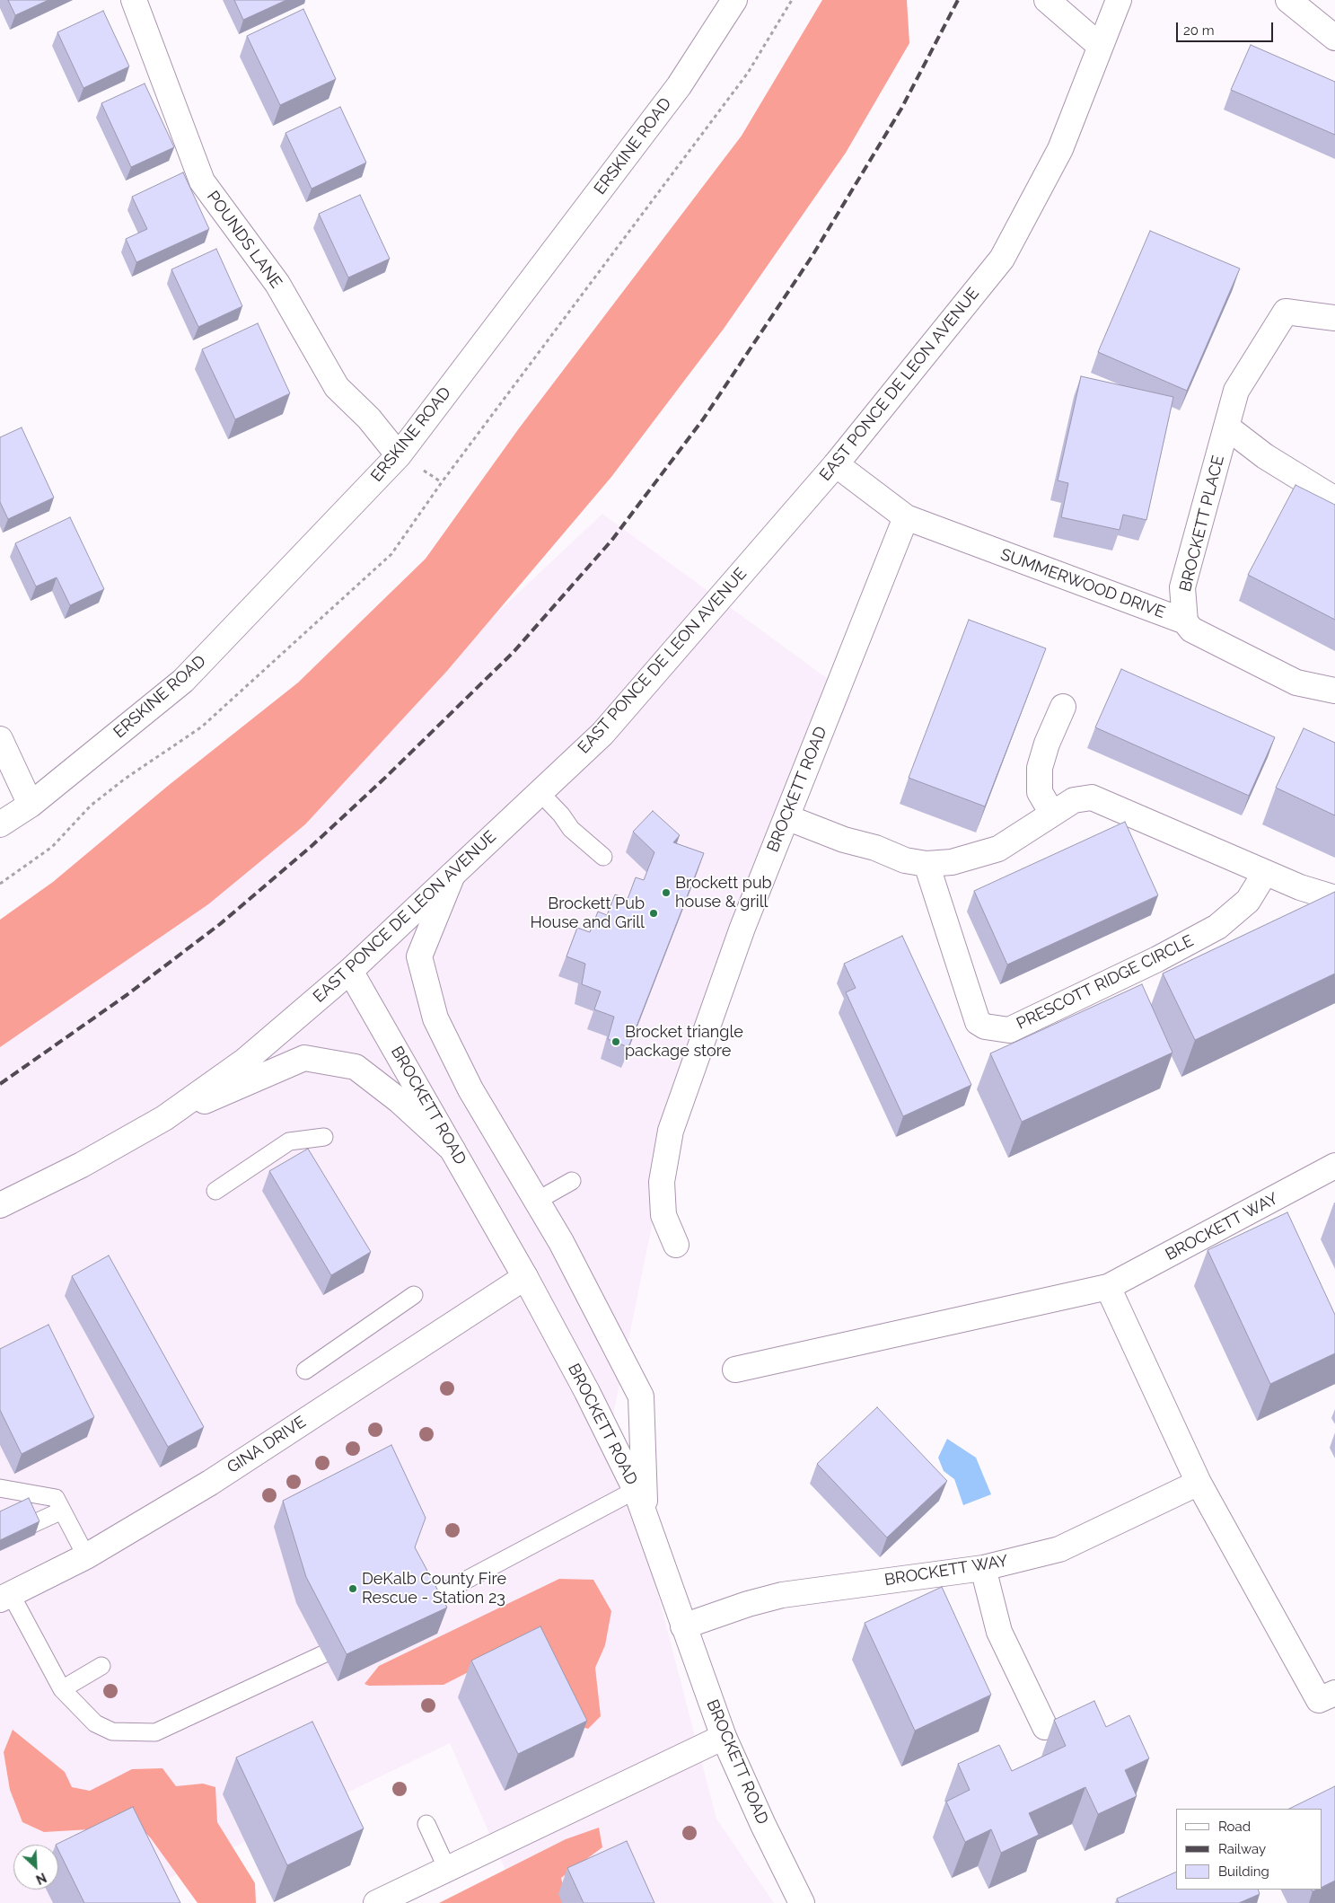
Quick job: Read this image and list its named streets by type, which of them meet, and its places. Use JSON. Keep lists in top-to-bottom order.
{
  "streets": {
    "street": [
      "ERSKINE ROAD",
      "POUNDS LANE",
      "EAST PONCE DE LEON AVENUE",
      "BROCKETT PLACE",
      "SUMMERWOOD DRIVE",
      "BROCKETT ROAD",
      "PRESCOTT RIDGE CIRCLE",
      "BROCKETT WAY",
      "GINA DRIVE"
    ]
  },
  "crossings": [
    ["ERSKINE ROAD", "POUNDS LANE"],
    ["EAST PONCE DE LEON AVENUE", "SUMMERWOOD DRIVE"],
    ["EAST PONCE DE LEON AVENUE", "BROCKETT ROAD"],
    ["BROCKETT PLACE", "SUMMERWOOD DRIVE"],
    ["SUMMERWOOD DRIVE", "BROCKETT ROAD"],
    ["BROCKETT ROAD", "BROCKETT WAY"],
    ["BROCKETT ROAD", "GINA DRIVE"]
  ],
  "places": [
    "Brockett pub house & grill",
    "Brockett Pub House and Grill",
    "Brocket triangle package store",
    "DeKalb County Fire Rescue - Station 23"
  ],
  "legend": ["Road", "Railway", "Building"],
  "scale_bar": "20 m",
  "north": "bottom right"
}
